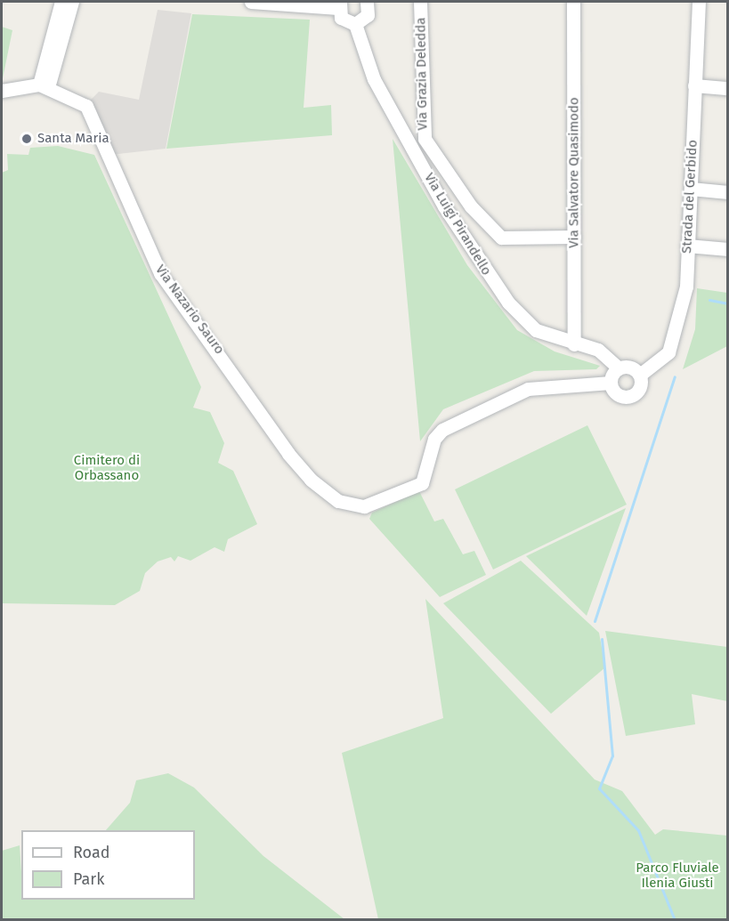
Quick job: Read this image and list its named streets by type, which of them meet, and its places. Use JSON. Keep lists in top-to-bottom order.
{
  "streets": {
    "street": [
      "Via Grazia Deledda",
      "Via Salvatore Quasimodo",
      "Strada del Gerbido",
      "Via Luigi Pirandello",
      "Via Nazario Sauro"
    ]
  },
  "crossings": [
    ["Via Grazia Deledda", "Via Salvatore Quasimodo"],
    ["Via Salvatore Quasimodo", "Via Luigi Pirandello"],
    ["Strada del Gerbido", "Via Luigi Pirandello"],
    ["Strada del Gerbido", "Via Nazario Sauro"],
    ["Via Luigi Pirandello", "Via Nazario Sauro"]
  ],
  "parks": ["Cimitero di Orbassano", "Parco Fluviale Ilenia Giusti"],
  "places": ["Santa Maria"],
  "legend": ["Road", "Park"]
}
